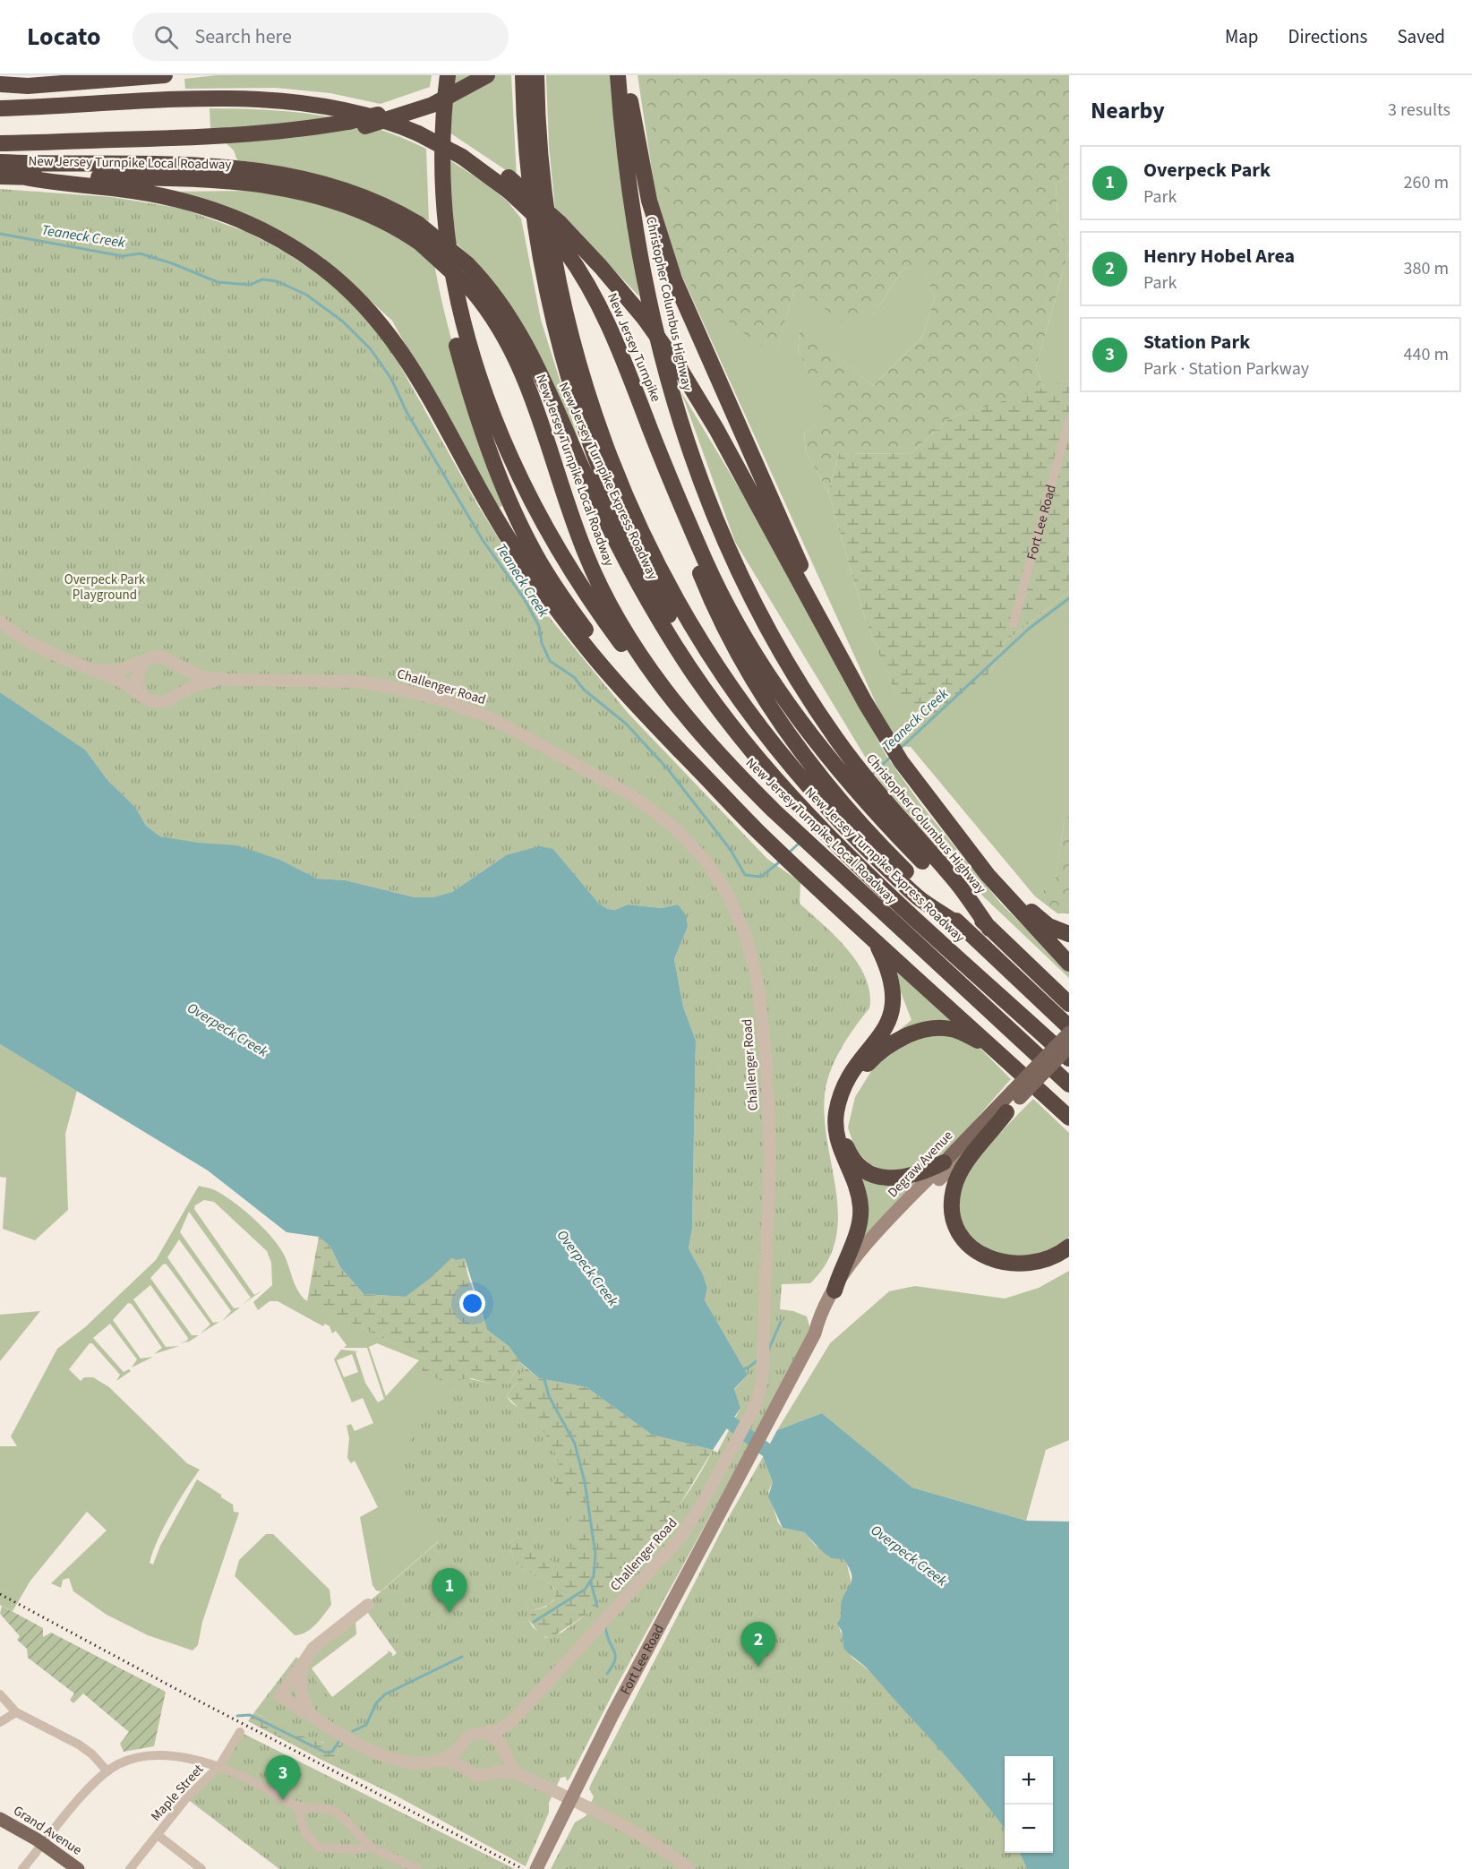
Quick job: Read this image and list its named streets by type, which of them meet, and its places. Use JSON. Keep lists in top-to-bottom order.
{
  "streets": {
    "highway": [
      "New Jersey Turnpike Local Roadway",
      "Christopher Columbus Highway",
      "New Jersey Turnpike",
      "New Jersey Turnpike Express Roadway"
    ],
    "main road": ["Fort Lee Road", "Degraw Avenue", "Grand Avenue"],
    "street": ["Challenger Road", "Maple Street"]
  },
  "crossings": [
    ["New Jersey Turnpike", "New Jersey Turnpike Express Roadway"],
    ["Fort Lee Road", "Degraw Avenue"]
  ],
  "water": ["Teaneck Creek", "Overpeck Creek"],
  "parks": ["Overpeck Park Playground"],
  "page": {
    "header": "Locato",
    "search": "Search here",
    "nav": ["Map", "Directions", "Saved"],
    "heading": ["Nearby", "3 results"],
    "list": [
      {
        "mark": "1",
        "name": "Overpeck Park",
        "note": "Park",
        "value": "260 m"
      },
      {
        "mark": "2",
        "name": "Henry Hobel Area",
        "note": "Park",
        "value": "380 m"
      },
      {
        "mark": "3",
        "name": "Station Park",
        "note": "Park · Station Parkway",
        "value": "440 m"
      }
    ],
    "pins": ["1", "2", "3"],
    "map_buttons": ["+", "−"]
  }
}
